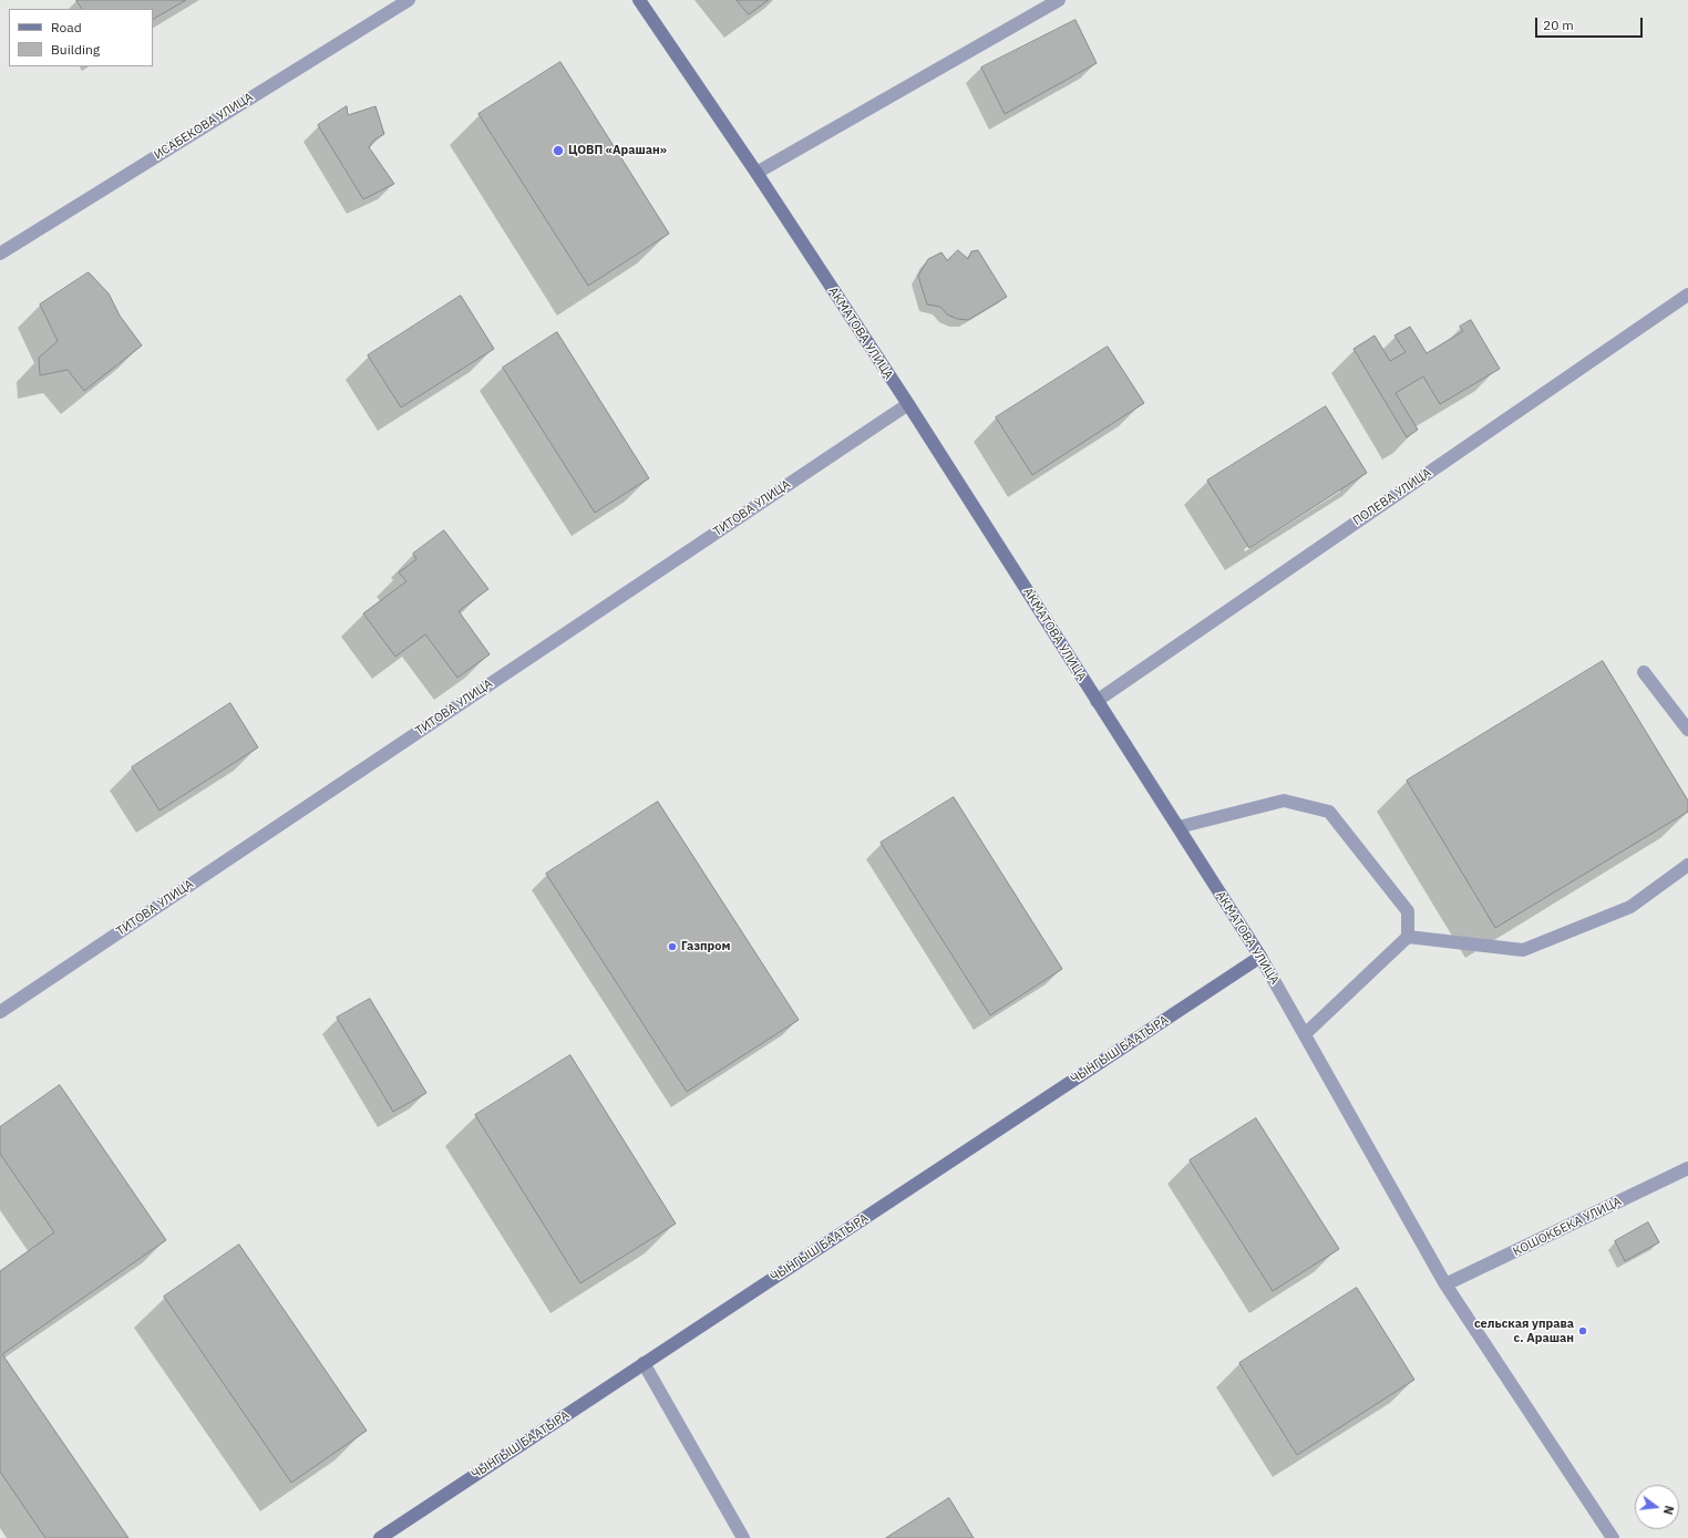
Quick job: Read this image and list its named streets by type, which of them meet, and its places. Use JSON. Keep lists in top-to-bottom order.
{
  "streets": {
    "main road": ["АКМАТОВА УЛИЦА", "ЧЫНГЫШ БААТЫРА"],
    "street": [
      "ИСАБЕКОВА УЛИЦА",
      "ПОЛЕВА УЛИЦА",
      "ТИТОВА УЛИЦА",
      "КОШОКБЕКА УЛИЦА"
    ]
  },
  "crossings": [
    ["АКМАТОВА УЛИЦА", "ПОЛЕВА УЛИЦА"],
    ["АКМАТОВА УЛИЦА", "ТИТОВА УЛИЦА"],
    ["АКМАТОВА УЛИЦА", "ЧЫНГЫШ БААТЫРА"],
    ["АКМАТОВА УЛИЦА", "КОШОКБЕКА УЛИЦА"]
  ],
  "places": ["ЦОВП «Арашан»", "Газпром", "сельская управа с. Арашан"],
  "legend": ["Road", "Building"],
  "scale_bar": "20 m",
  "north": "right"
}
